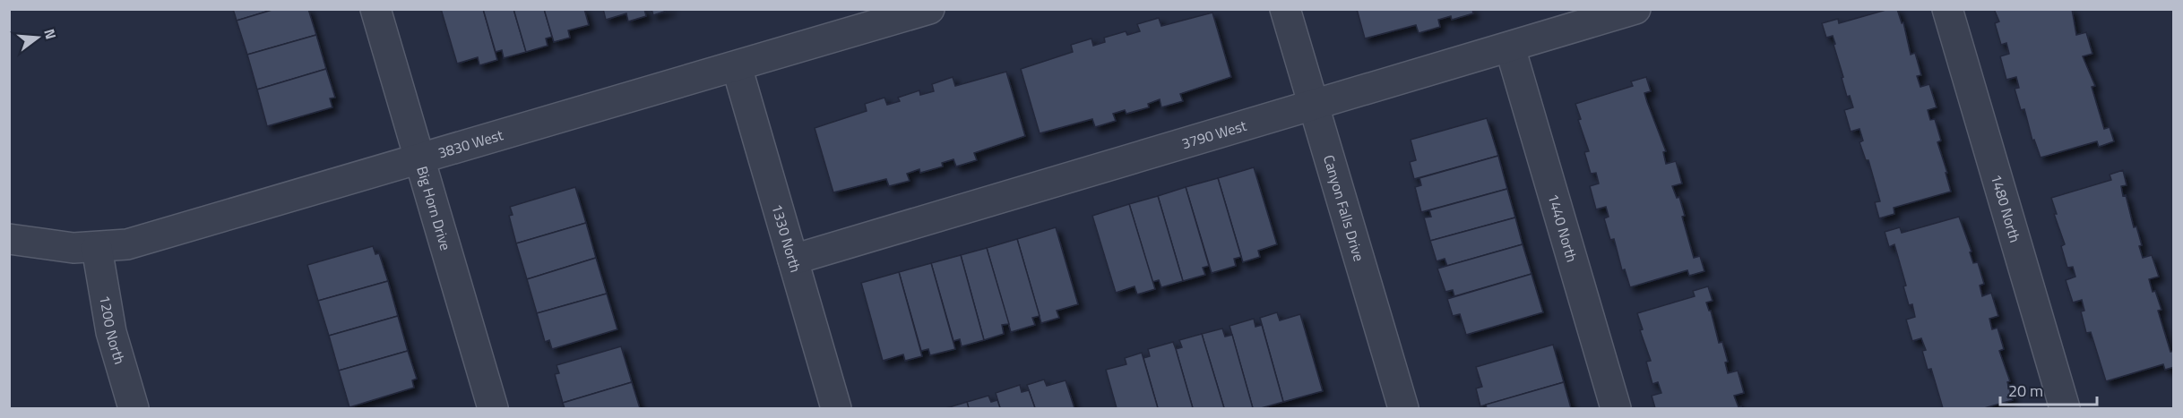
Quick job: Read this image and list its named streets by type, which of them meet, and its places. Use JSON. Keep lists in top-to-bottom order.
{
  "streets": {
    "street": [
      "3790 West",
      "3830 West",
      "Big Horn Drive",
      "1480 North",
      "Canyon Falls Drive",
      "1440 North",
      "1330 North",
      "1200 North"
    ]
  },
  "crossings": [
    ["3790 West", "Canyon Falls Drive"],
    ["3790 West", "1440 North"],
    ["3790 West", "1330 North"],
    ["3830 West", "Big Horn Drive"],
    ["3830 West", "1330 North"],
    ["3830 West", "1200 North"]
  ],
  "scale_bar": "20 m",
  "north": "right"
}
